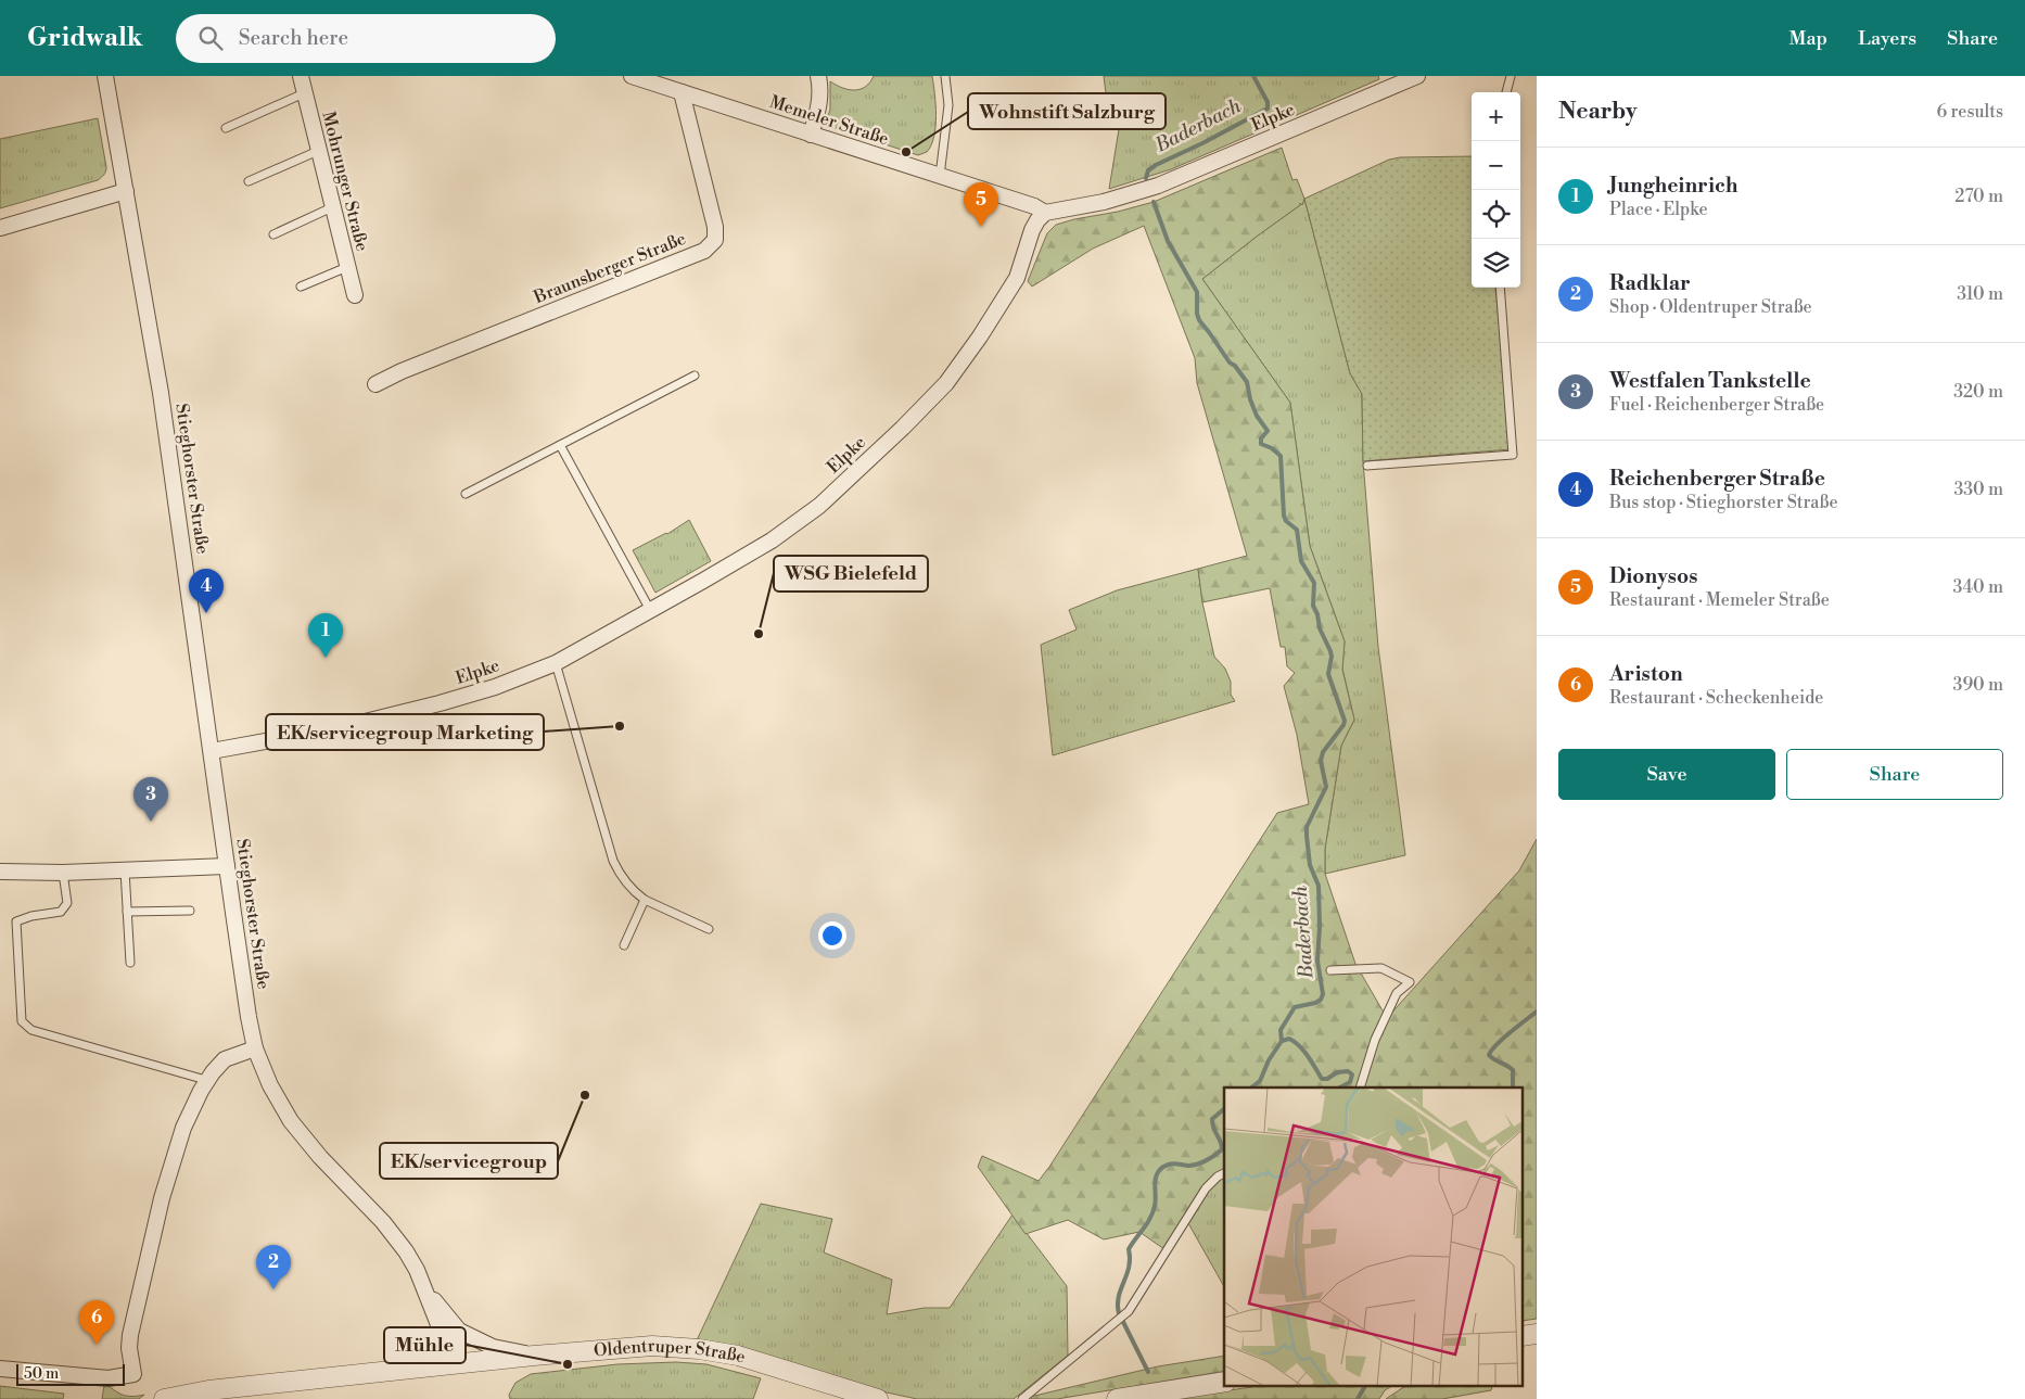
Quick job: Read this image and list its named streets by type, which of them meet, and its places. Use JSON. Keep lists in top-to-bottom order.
{
  "streets": {
    "street": [
      "Elpke",
      "Memeler Straße",
      "Mohrunger Straße",
      "Braunsberger Straße",
      "Stieghorster Straße",
      "Oldentruper Straße"
    ]
  },
  "crossings": [
    ["Elpke", "Memeler Straße"],
    ["Elpke", "Stieghorster Straße"],
    ["Memeler Straße", "Braunsberger Straße"],
    ["Stieghorster Straße", "Oldentruper Straße"]
  ],
  "water": ["Baderbach"],
  "places": [
    "Wohnstift Salzburg",
    "WSG Bielefeld",
    "EK/servicegroup Marketing",
    "EK/servicegroup",
    "Mühle"
  ],
  "scale_bar": "50 m",
  "page": {
    "header": "Gridwalk",
    "search": "Search here",
    "nav": ["Map", "Layers", "Share"],
    "heading": ["Nearby", "6 results"],
    "map_buttons": ["+", "−"],
    "list": [
      {
        "mark": "1",
        "name": "Jungheinrich",
        "note": "Place · Elpke",
        "value": "270 m"
      },
      {
        "mark": "2",
        "name": "Radklar",
        "note": "Shop · Oldentruper Straße",
        "value": "310 m"
      },
      {
        "mark": "3",
        "name": "Westfalen Tankstelle",
        "note": "Fuel · Reichenberger Straße",
        "value": "320 m"
      },
      {
        "mark": "4",
        "name": "Reichenberger Straße",
        "note": "Bus stop · Stieghorster Straße",
        "value": "330 m"
      },
      {
        "mark": "5",
        "name": "Dionysos",
        "note": "Restaurant · Memeler Straße",
        "value": "340 m"
      },
      {
        "mark": "6",
        "name": "Ariston",
        "note": "Restaurant · Scheckenheide",
        "value": "390 m"
      }
    ],
    "pins": [
      "5",
      "4",
      "1",
      "3",
      "2",
      "6"
    ],
    "buttons": ["Save", "Share"],
    "scale": "50 m"
  }
}
